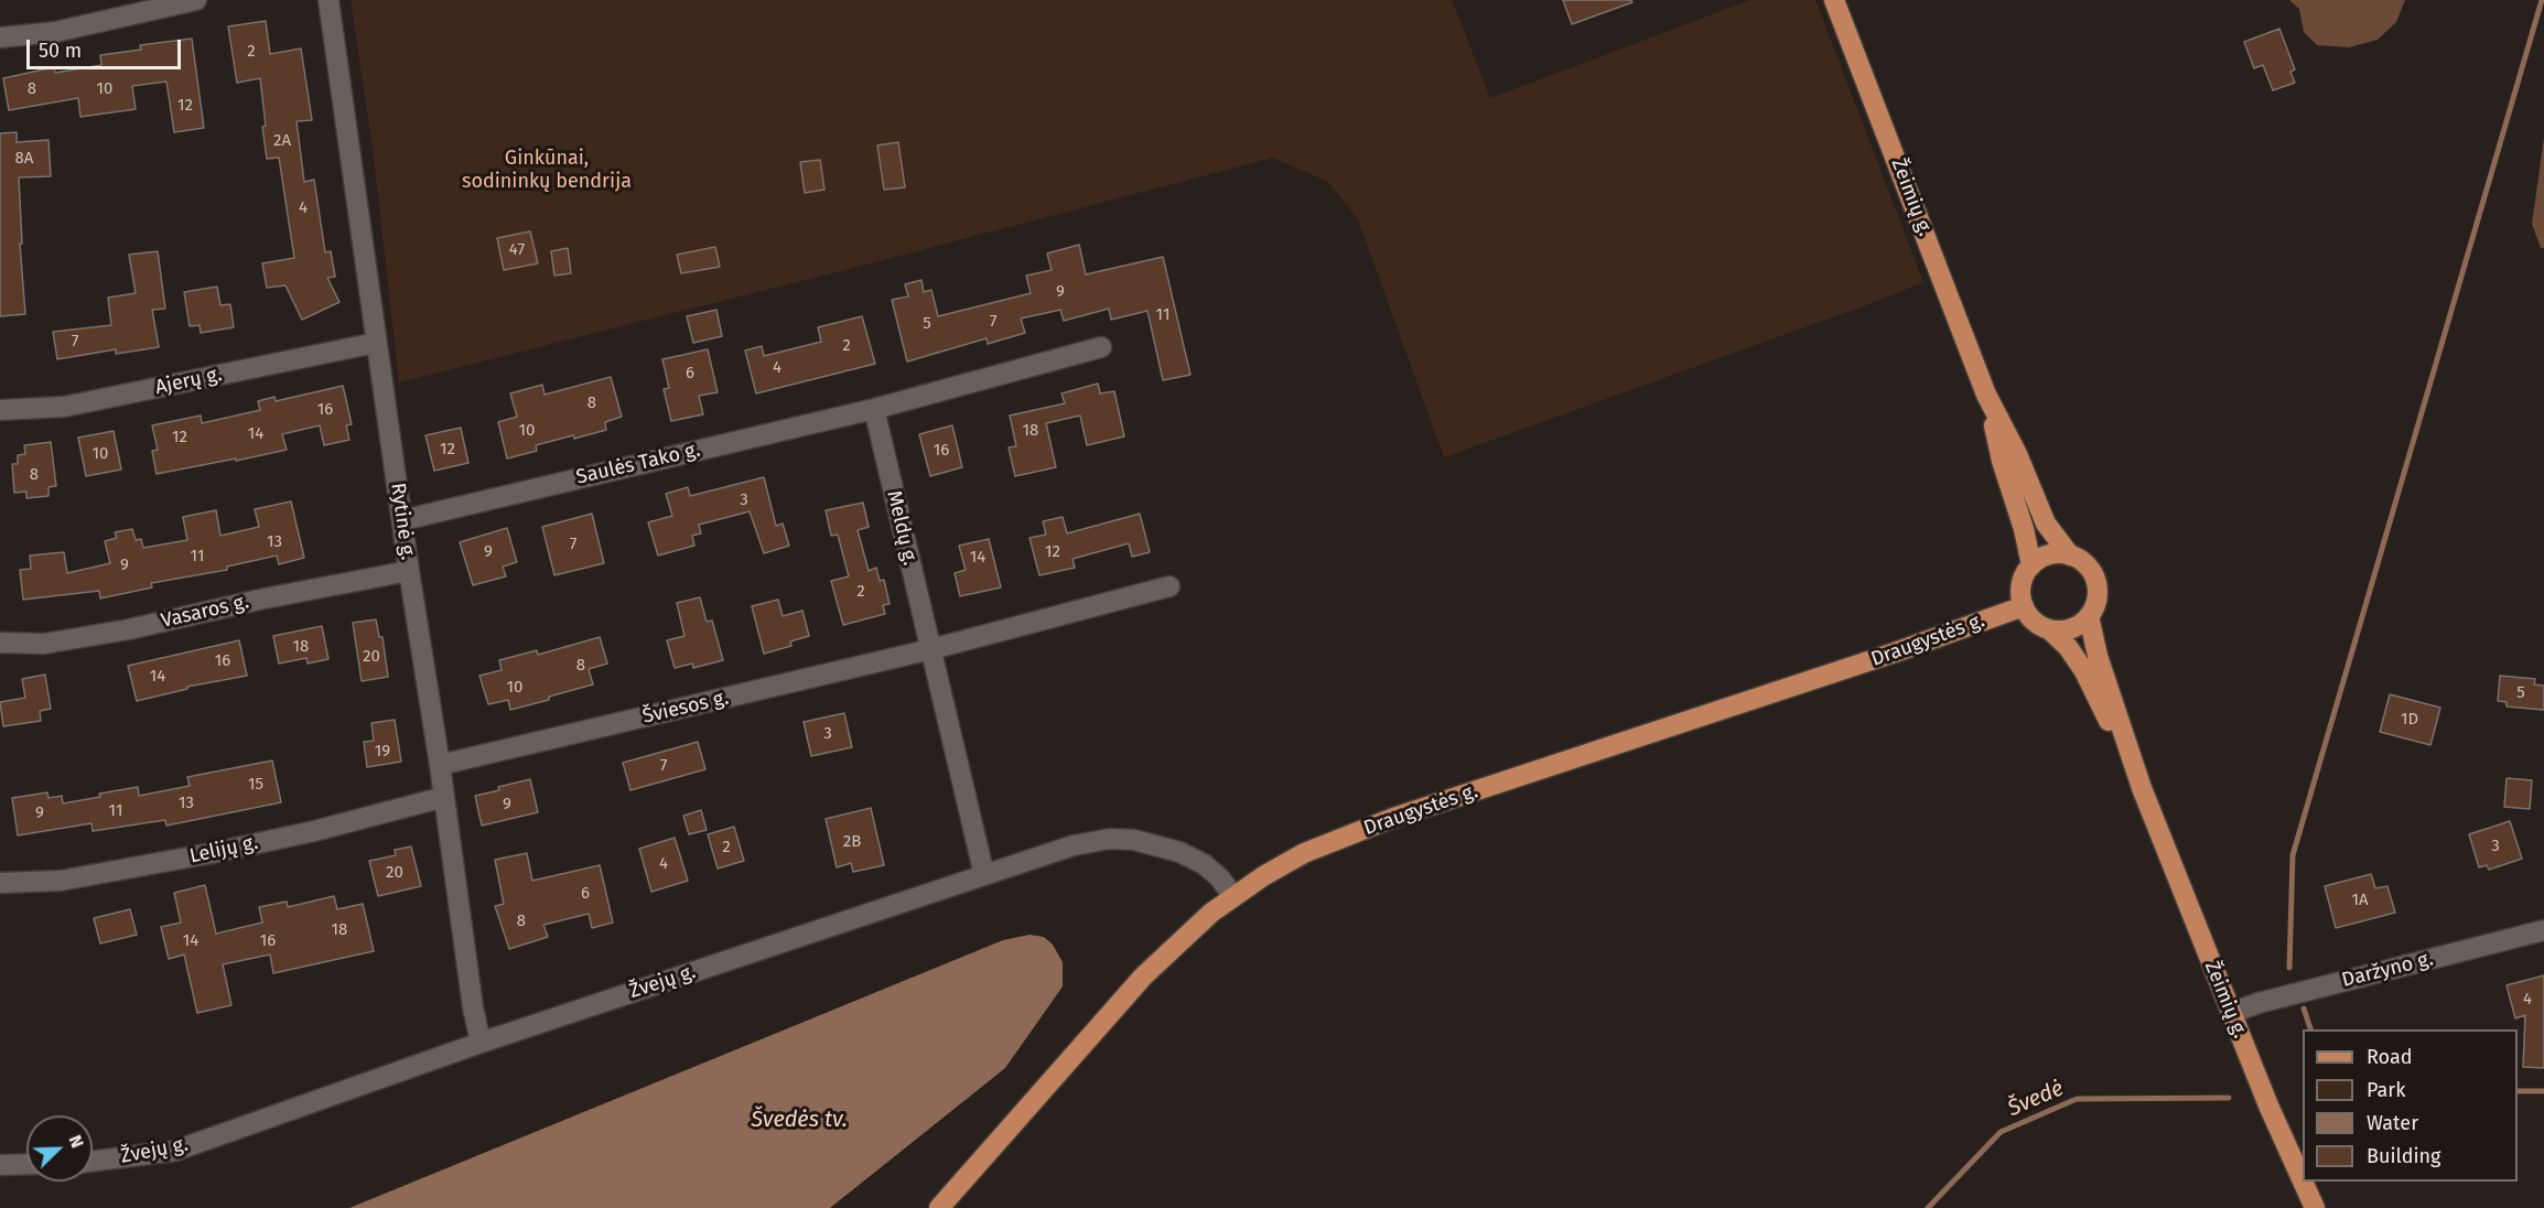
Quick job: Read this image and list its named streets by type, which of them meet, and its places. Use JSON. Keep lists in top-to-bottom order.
{
  "streets": {
    "main road": ["Žeimių g.", "Draugystės g."],
    "street": [
      "Ajerų g.",
      "Saulės Tako g.",
      "Rytinė g.",
      "Meldų g.",
      "Vasaros g.",
      "Šviesos g.",
      "Lelijų g.",
      "Daržyno g.",
      "Žvejų g."
    ]
  },
  "crossings": [
    ["Žeimių g.", "Draugystės g."],
    ["Žeimių g.", "Daržyno g."],
    ["Ajerų g.", "Rytinė g."],
    ["Saulės Tako g.", "Rytinė g."],
    ["Saulės Tako g.", "Meldų g."],
    ["Rytinė g.", "Vasaros g."],
    ["Rytinė g.", "Šviesos g."],
    ["Rytinė g.", "Lelijų g."],
    ["Rytinė g.", "Žvejų g."],
    ["Meldų g.", "Šviesos g."],
    ["Meldų g.", "Žvejų g."],
    ["Draugystės g.", "Žvejų g."]
  ],
  "water": ["Švedė", "Švedės tv."],
  "parks": ["Ginkūnai, sodininkų bendrija"],
  "house_numbers": [
    "2",
    "8",
    "10",
    "12",
    "2A",
    "8A",
    "4",
    "47",
    "9",
    "11",
    "7",
    "5",
    "7",
    "2",
    "4",
    "6",
    "8",
    "16",
    "10",
    "18",
    "14",
    "12",
    "12",
    "16",
    "10",
    "8",
    "3",
    "13",
    "7",
    "9",
    "12",
    "11",
    "14",
    "9",
    "2",
    "18",
    "20",
    "16",
    "8",
    "14",
    "10",
    "5",
    "1D",
    "3",
    "19",
    "7",
    "15",
    "13",
    "9",
    "11",
    "9",
    "2B",
    "3",
    "2",
    "4",
    "20",
    "6",
    "1A",
    "8",
    "18",
    "14",
    "16",
    "4"
  ],
  "legend": [
    "Road",
    "Park",
    "Water",
    "Building"
  ],
  "scale_bar": "50 m",
  "north": "top right"
}
